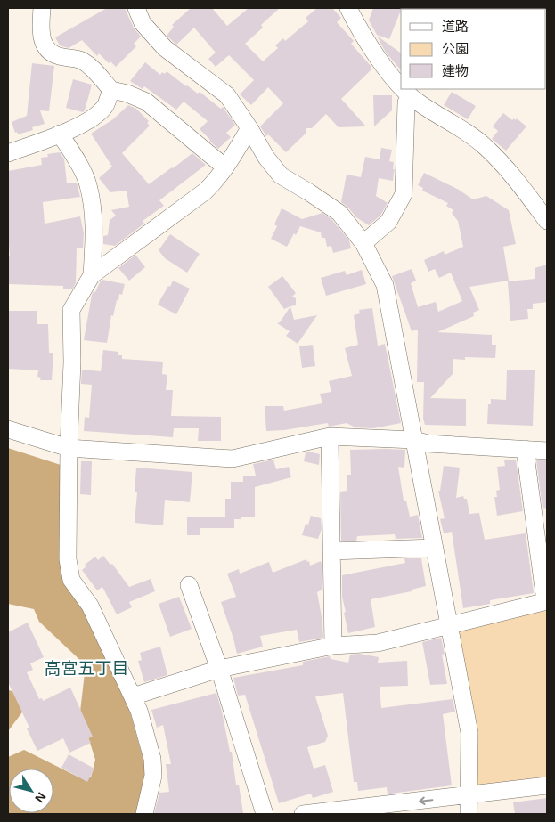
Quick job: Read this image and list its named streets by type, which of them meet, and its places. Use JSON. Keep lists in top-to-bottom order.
{
  "districts": ["高宮五丁目"],
  "legend": ["道路", "公園", "建物"],
  "north": "bottom right"
}
